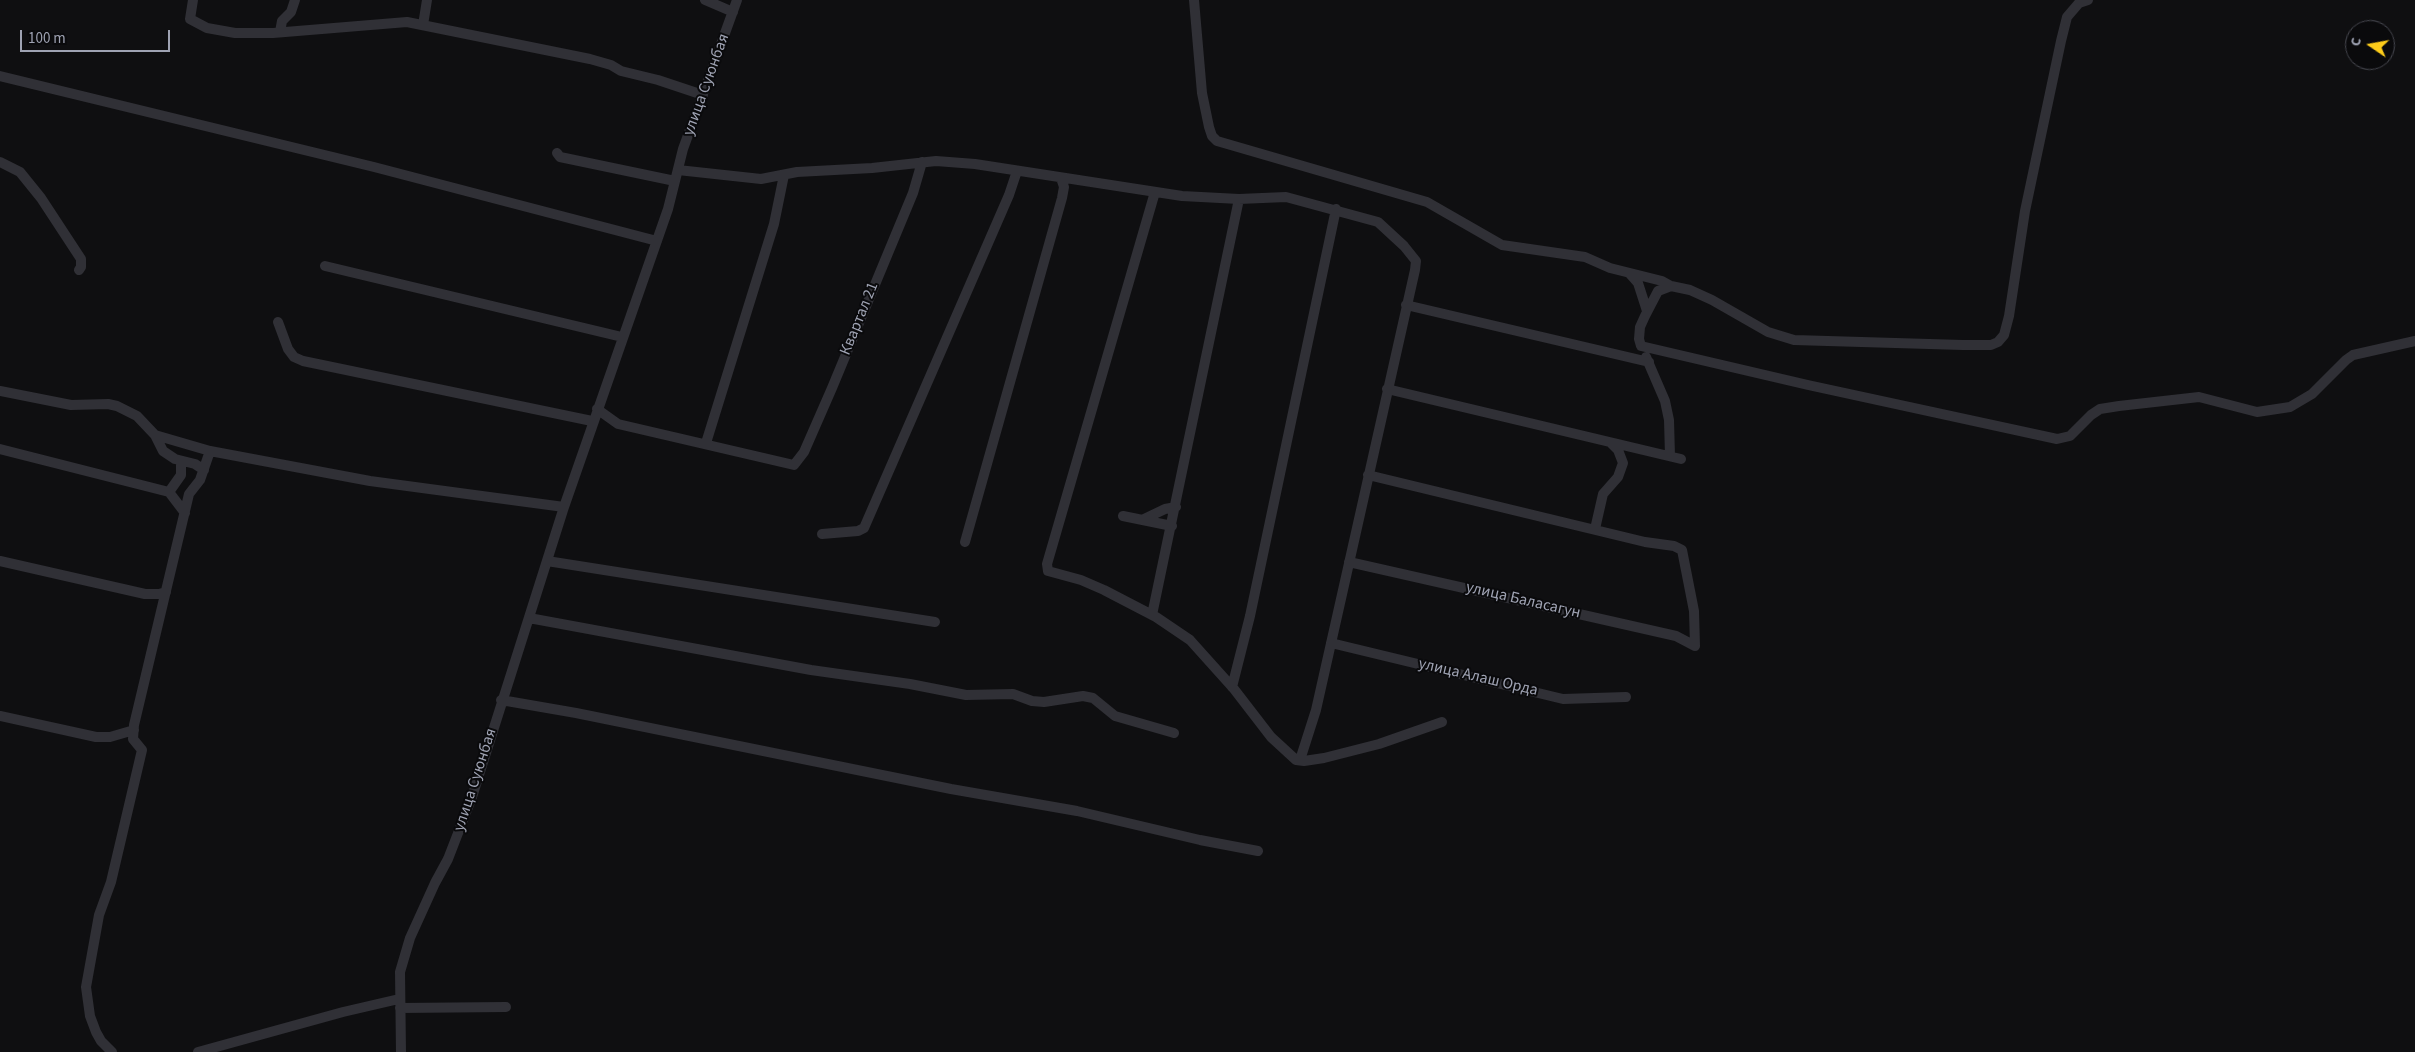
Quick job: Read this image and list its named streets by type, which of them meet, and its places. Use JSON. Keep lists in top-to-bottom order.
{
  "streets": {
    "street": [
      "улица Суюнбая",
      "Квартал 21",
      "улица Баласагун",
      "улица Алаш Орда"
    ]
  },
  "scale_bar": "100 m",
  "north": "left"
}
